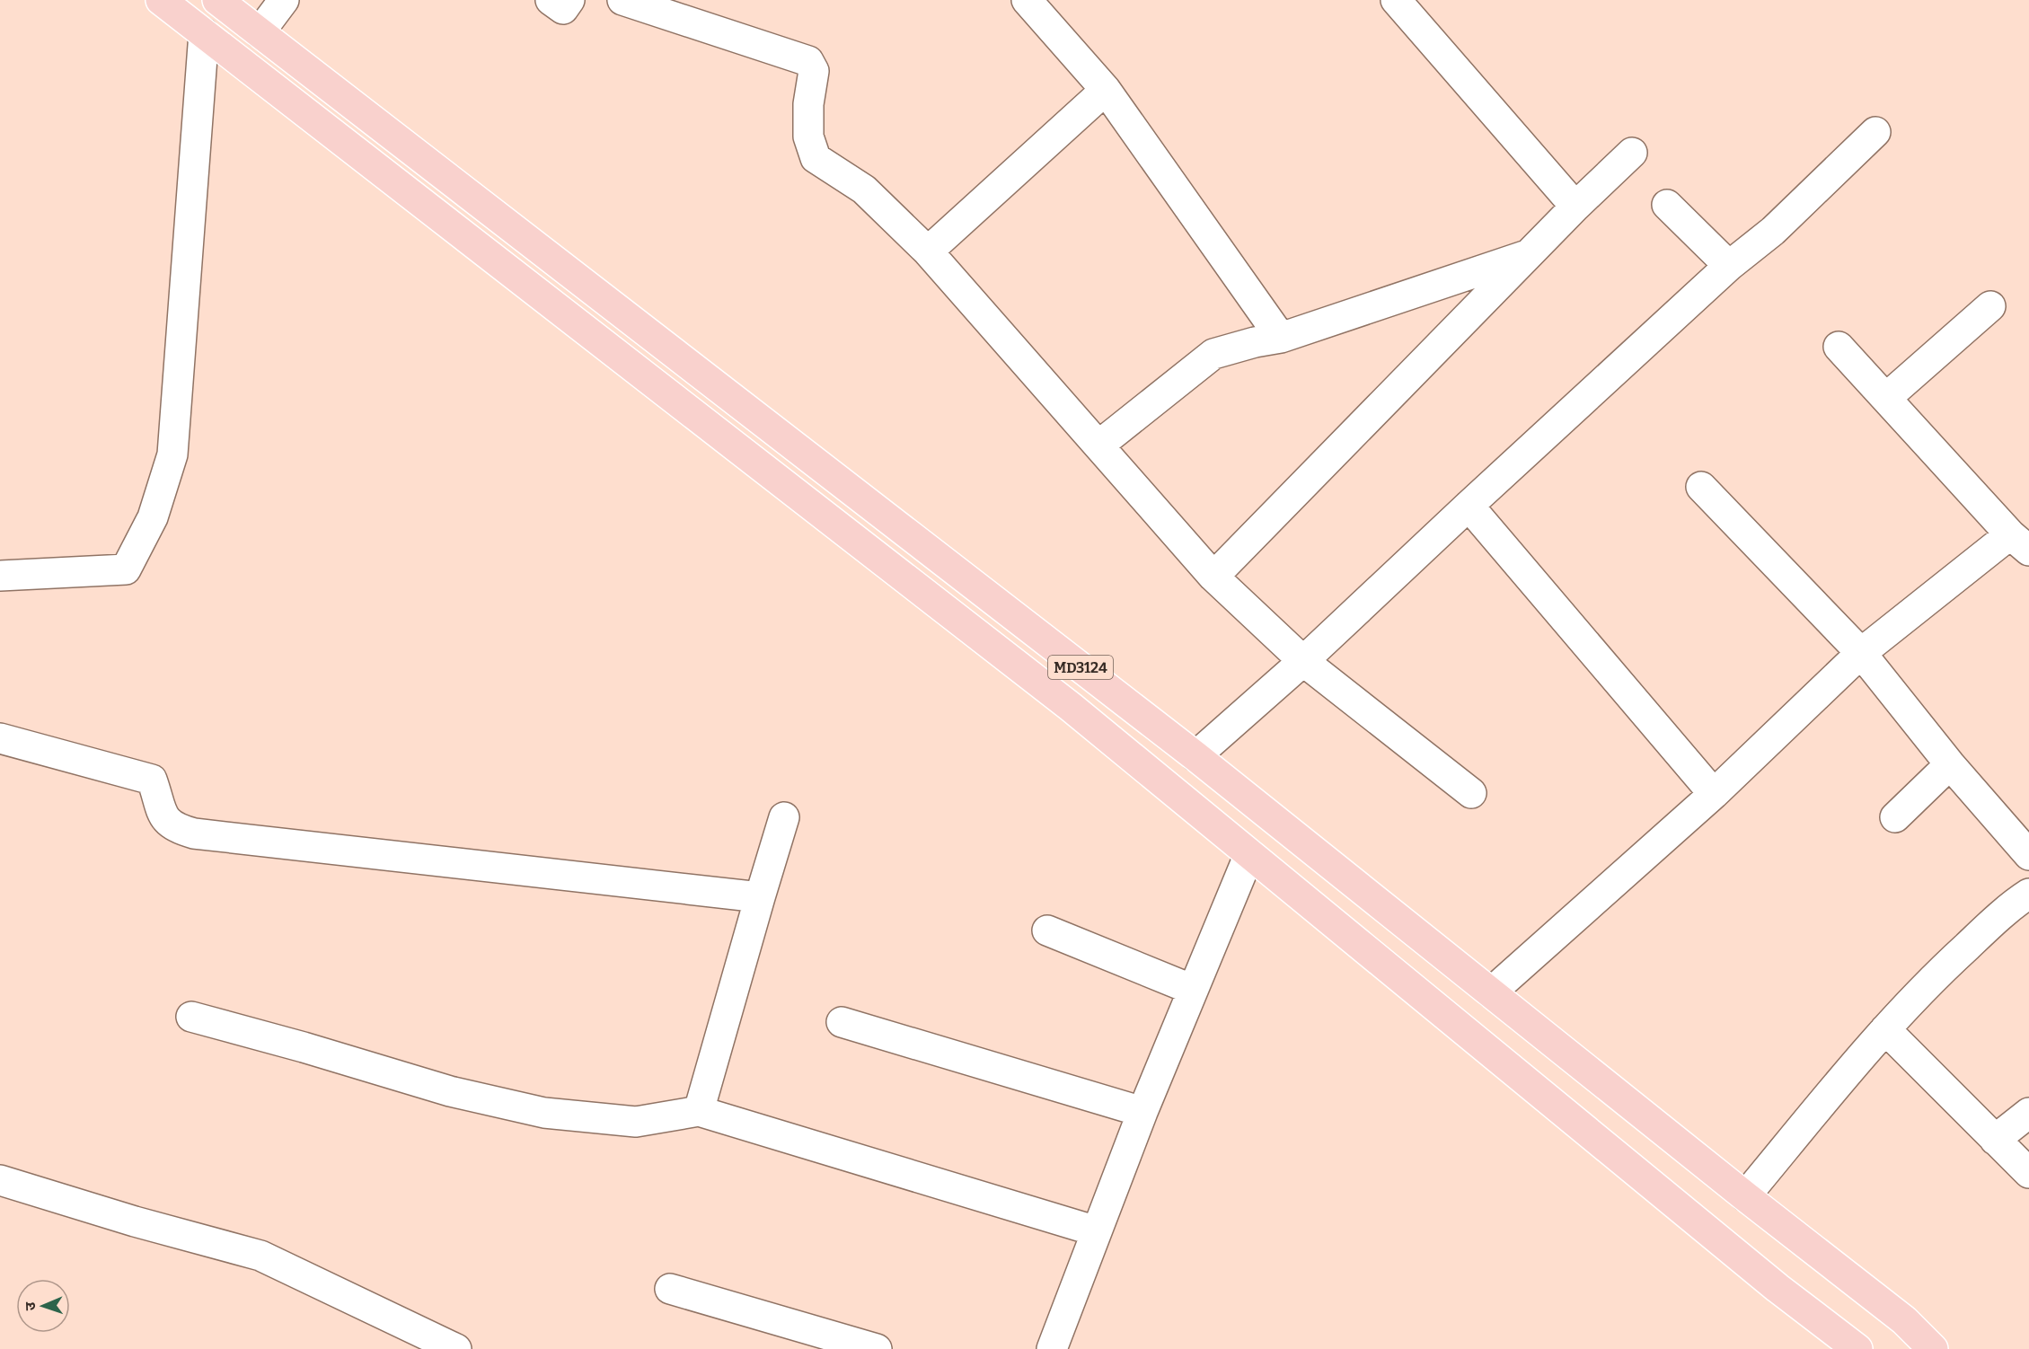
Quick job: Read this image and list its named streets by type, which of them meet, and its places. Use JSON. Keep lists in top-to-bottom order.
{
  "streets": {
    "main road": ["MD3124"]
  },
  "north": "left"
}
